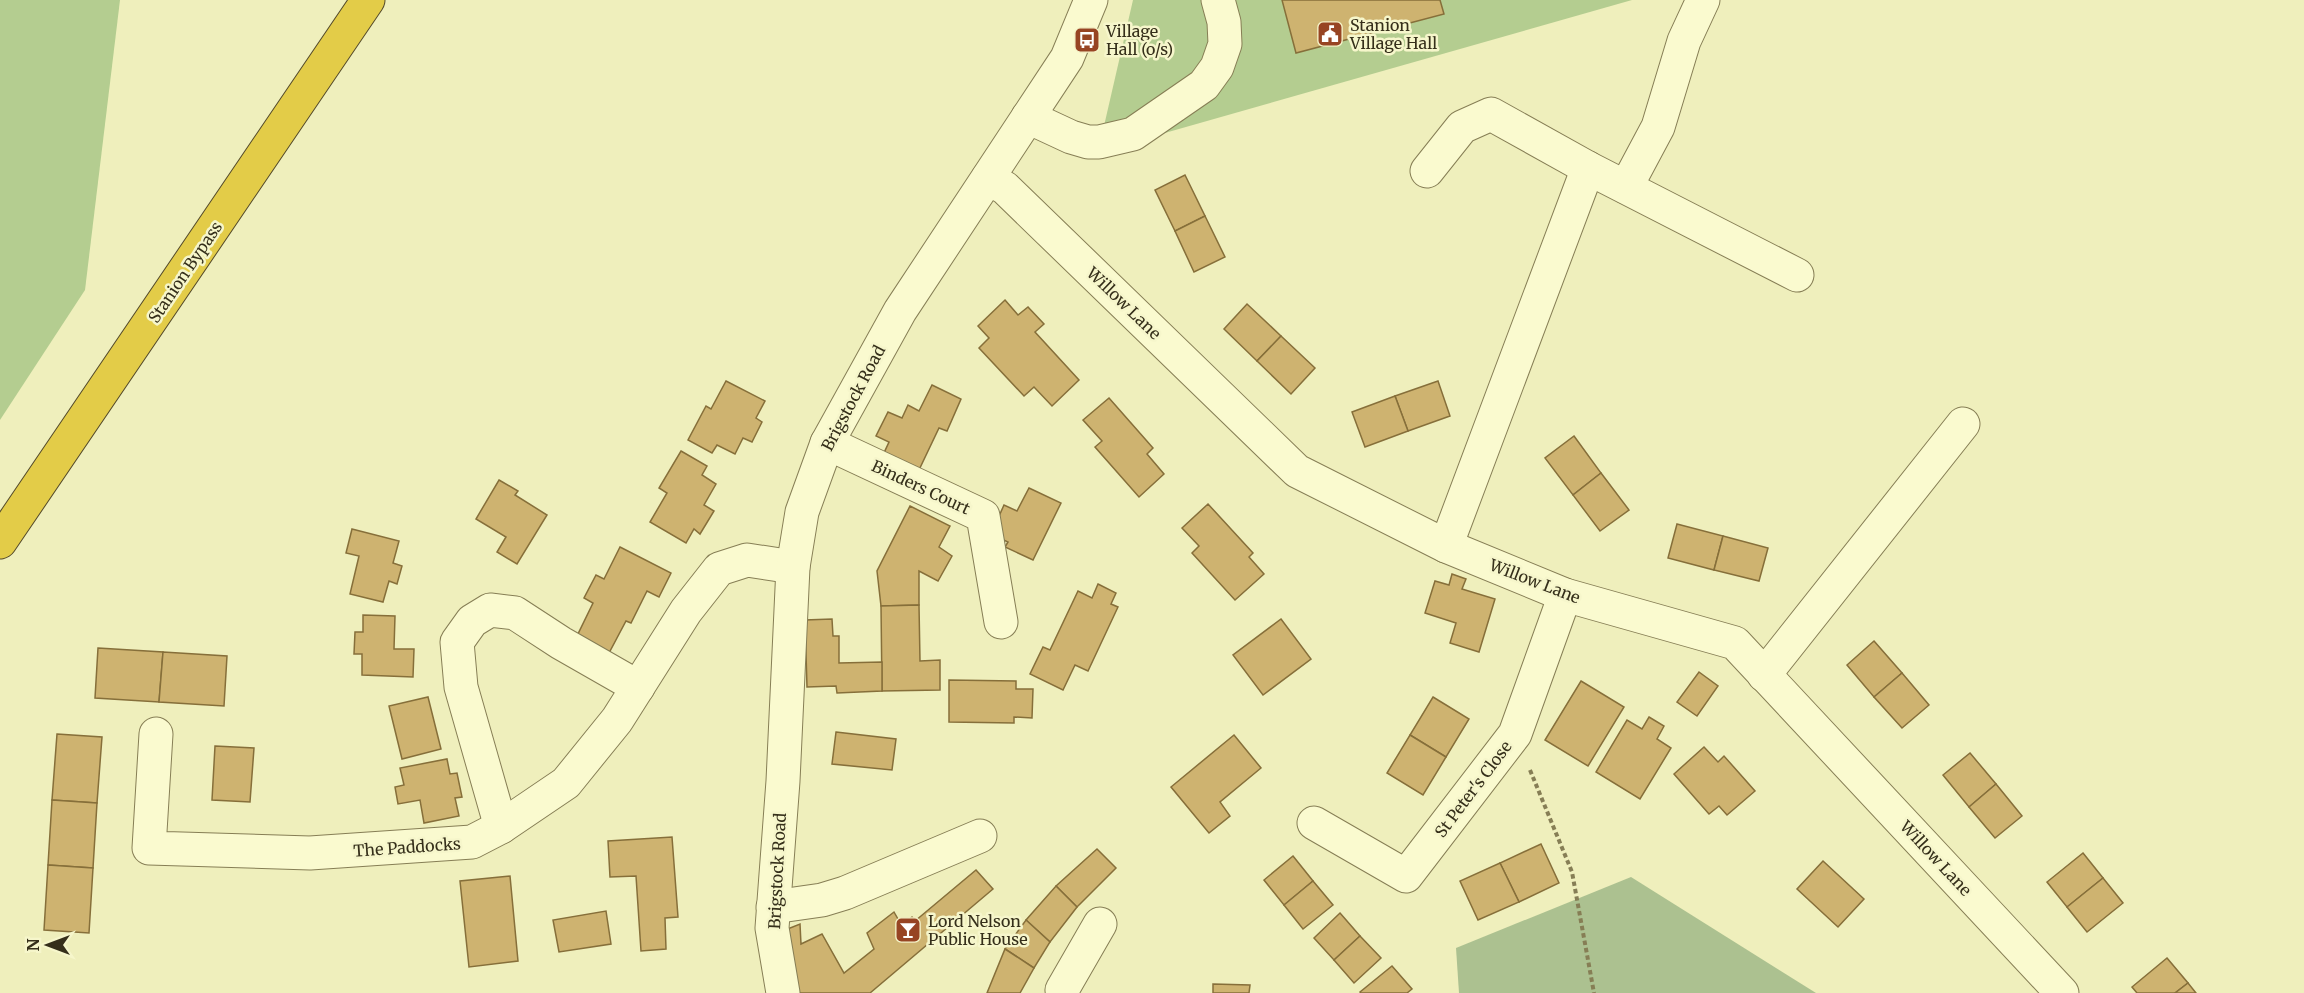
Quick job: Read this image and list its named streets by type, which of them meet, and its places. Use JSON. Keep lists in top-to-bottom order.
{
  "streets": {
    "highway": ["Stanion Bypass"],
    "street": [
      "Willow Lane",
      "Brigstock Road",
      "Binders Court",
      "St Peter's Close",
      "The Paddocks"
    ]
  },
  "crossings": [
    ["Willow Lane", "Brigstock Road"],
    ["Willow Lane", "St Peter's Close"],
    ["Brigstock Road", "Binders Court"],
    ["Brigstock Road", "The Paddocks"]
  ],
  "places": {
    "public building": ["Stanion Village Hall"],
    "bus stop": ["Village Hall (o/s)"],
    "bar": ["Lord Nelson Public House"]
  },
  "north": "left"
}
